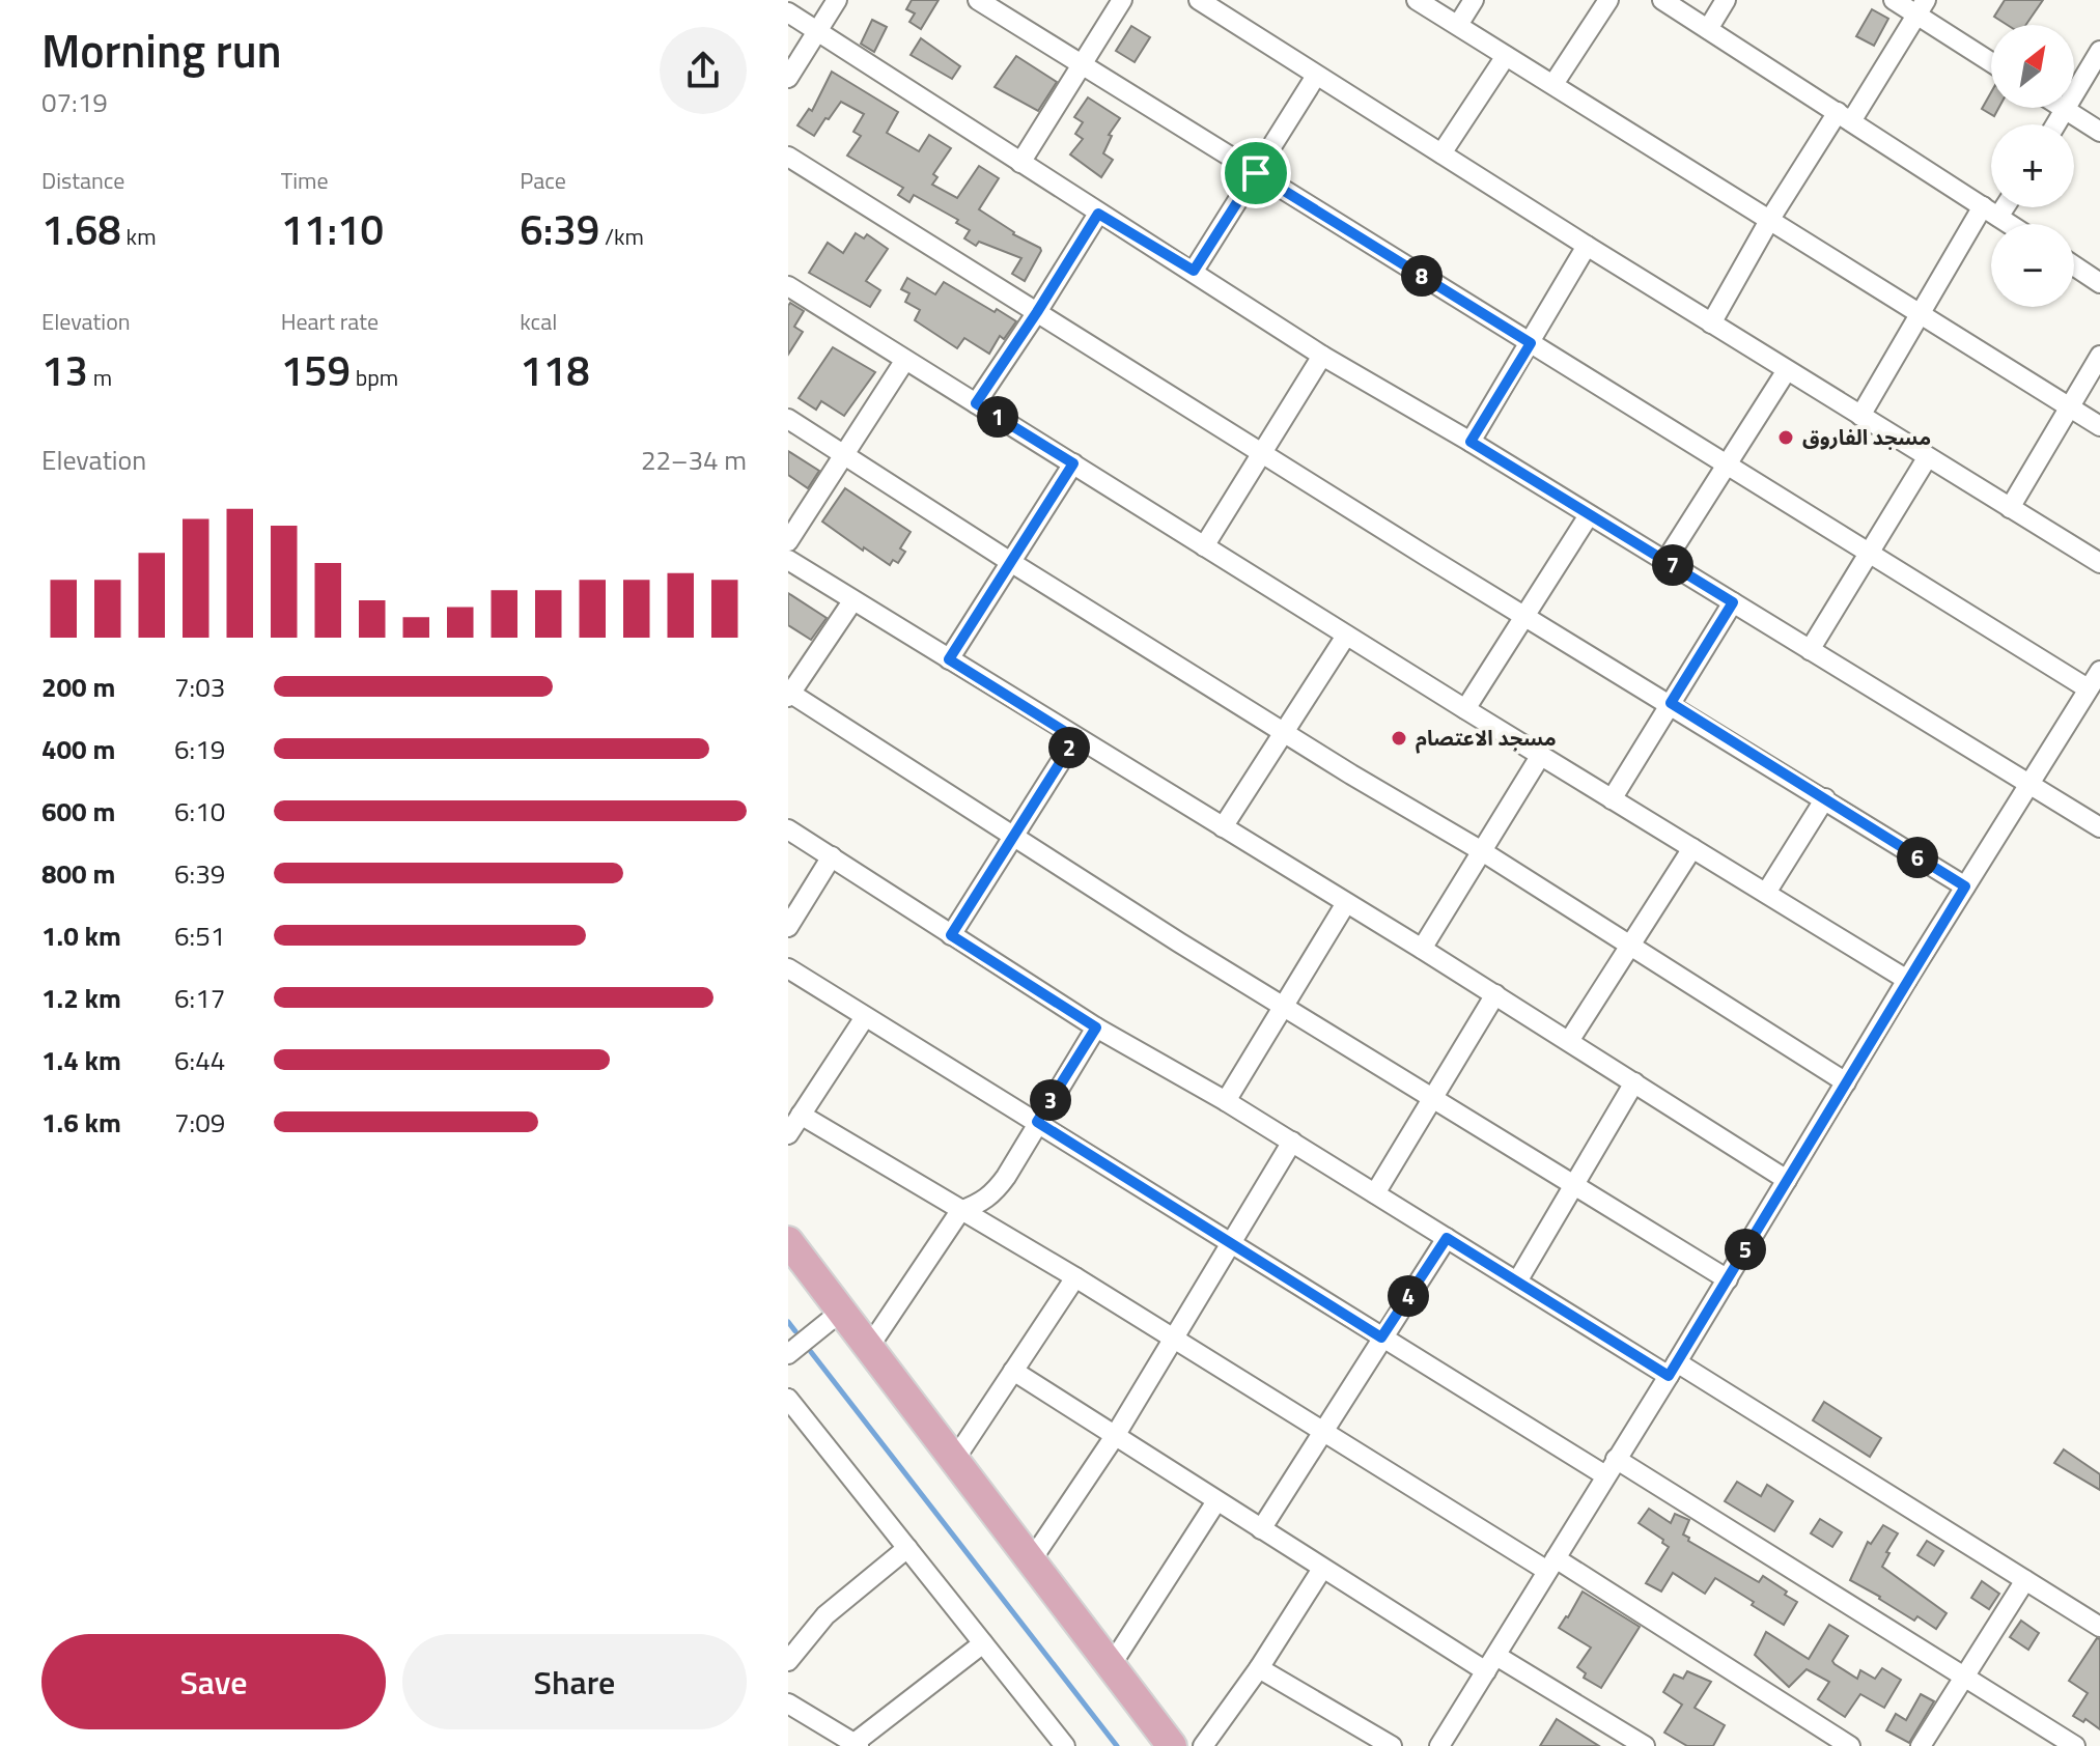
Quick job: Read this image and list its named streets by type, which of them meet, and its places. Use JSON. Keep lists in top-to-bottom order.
{
  "places": ["مسجد الفاروق", "مسجد الاعتصام"],
  "north": "top right",
  "page": {
    "heading": ["Morning run", "07:19"],
    "map_buttons": ["+", "−"],
    "stats": [
      ["Distance", "1.68 km"],
      ["Time", "11:10"],
      ["Pace", "6:39 /km"],
      ["Elevation", "13 m"],
      ["Heart rate", "159 bpm"],
      ["kcal", "118"]
    ],
    "pins": [
      "8",
      "1",
      "7",
      "2",
      "6",
      "3",
      "5",
      "4"
    ],
    "chart": ["Elevation", "22–34 m"],
    "list": [
      {
        "name": "200 m",
        "note": "7:03"
      },
      {
        "name": "400 m",
        "note": "6:19"
      },
      {
        "name": "600 m",
        "note": "6:10"
      },
      {
        "name": "800 m",
        "note": "6:39"
      },
      {
        "name": "1.0 km",
        "note": "6:51"
      },
      {
        "name": "1.2 km",
        "note": "6:17"
      },
      {
        "name": "1.4 km",
        "note": "6:44"
      },
      {
        "name": "1.6 km",
        "note": "7:09"
      }
    ],
    "buttons": ["Save", "Share"]
  }
}
